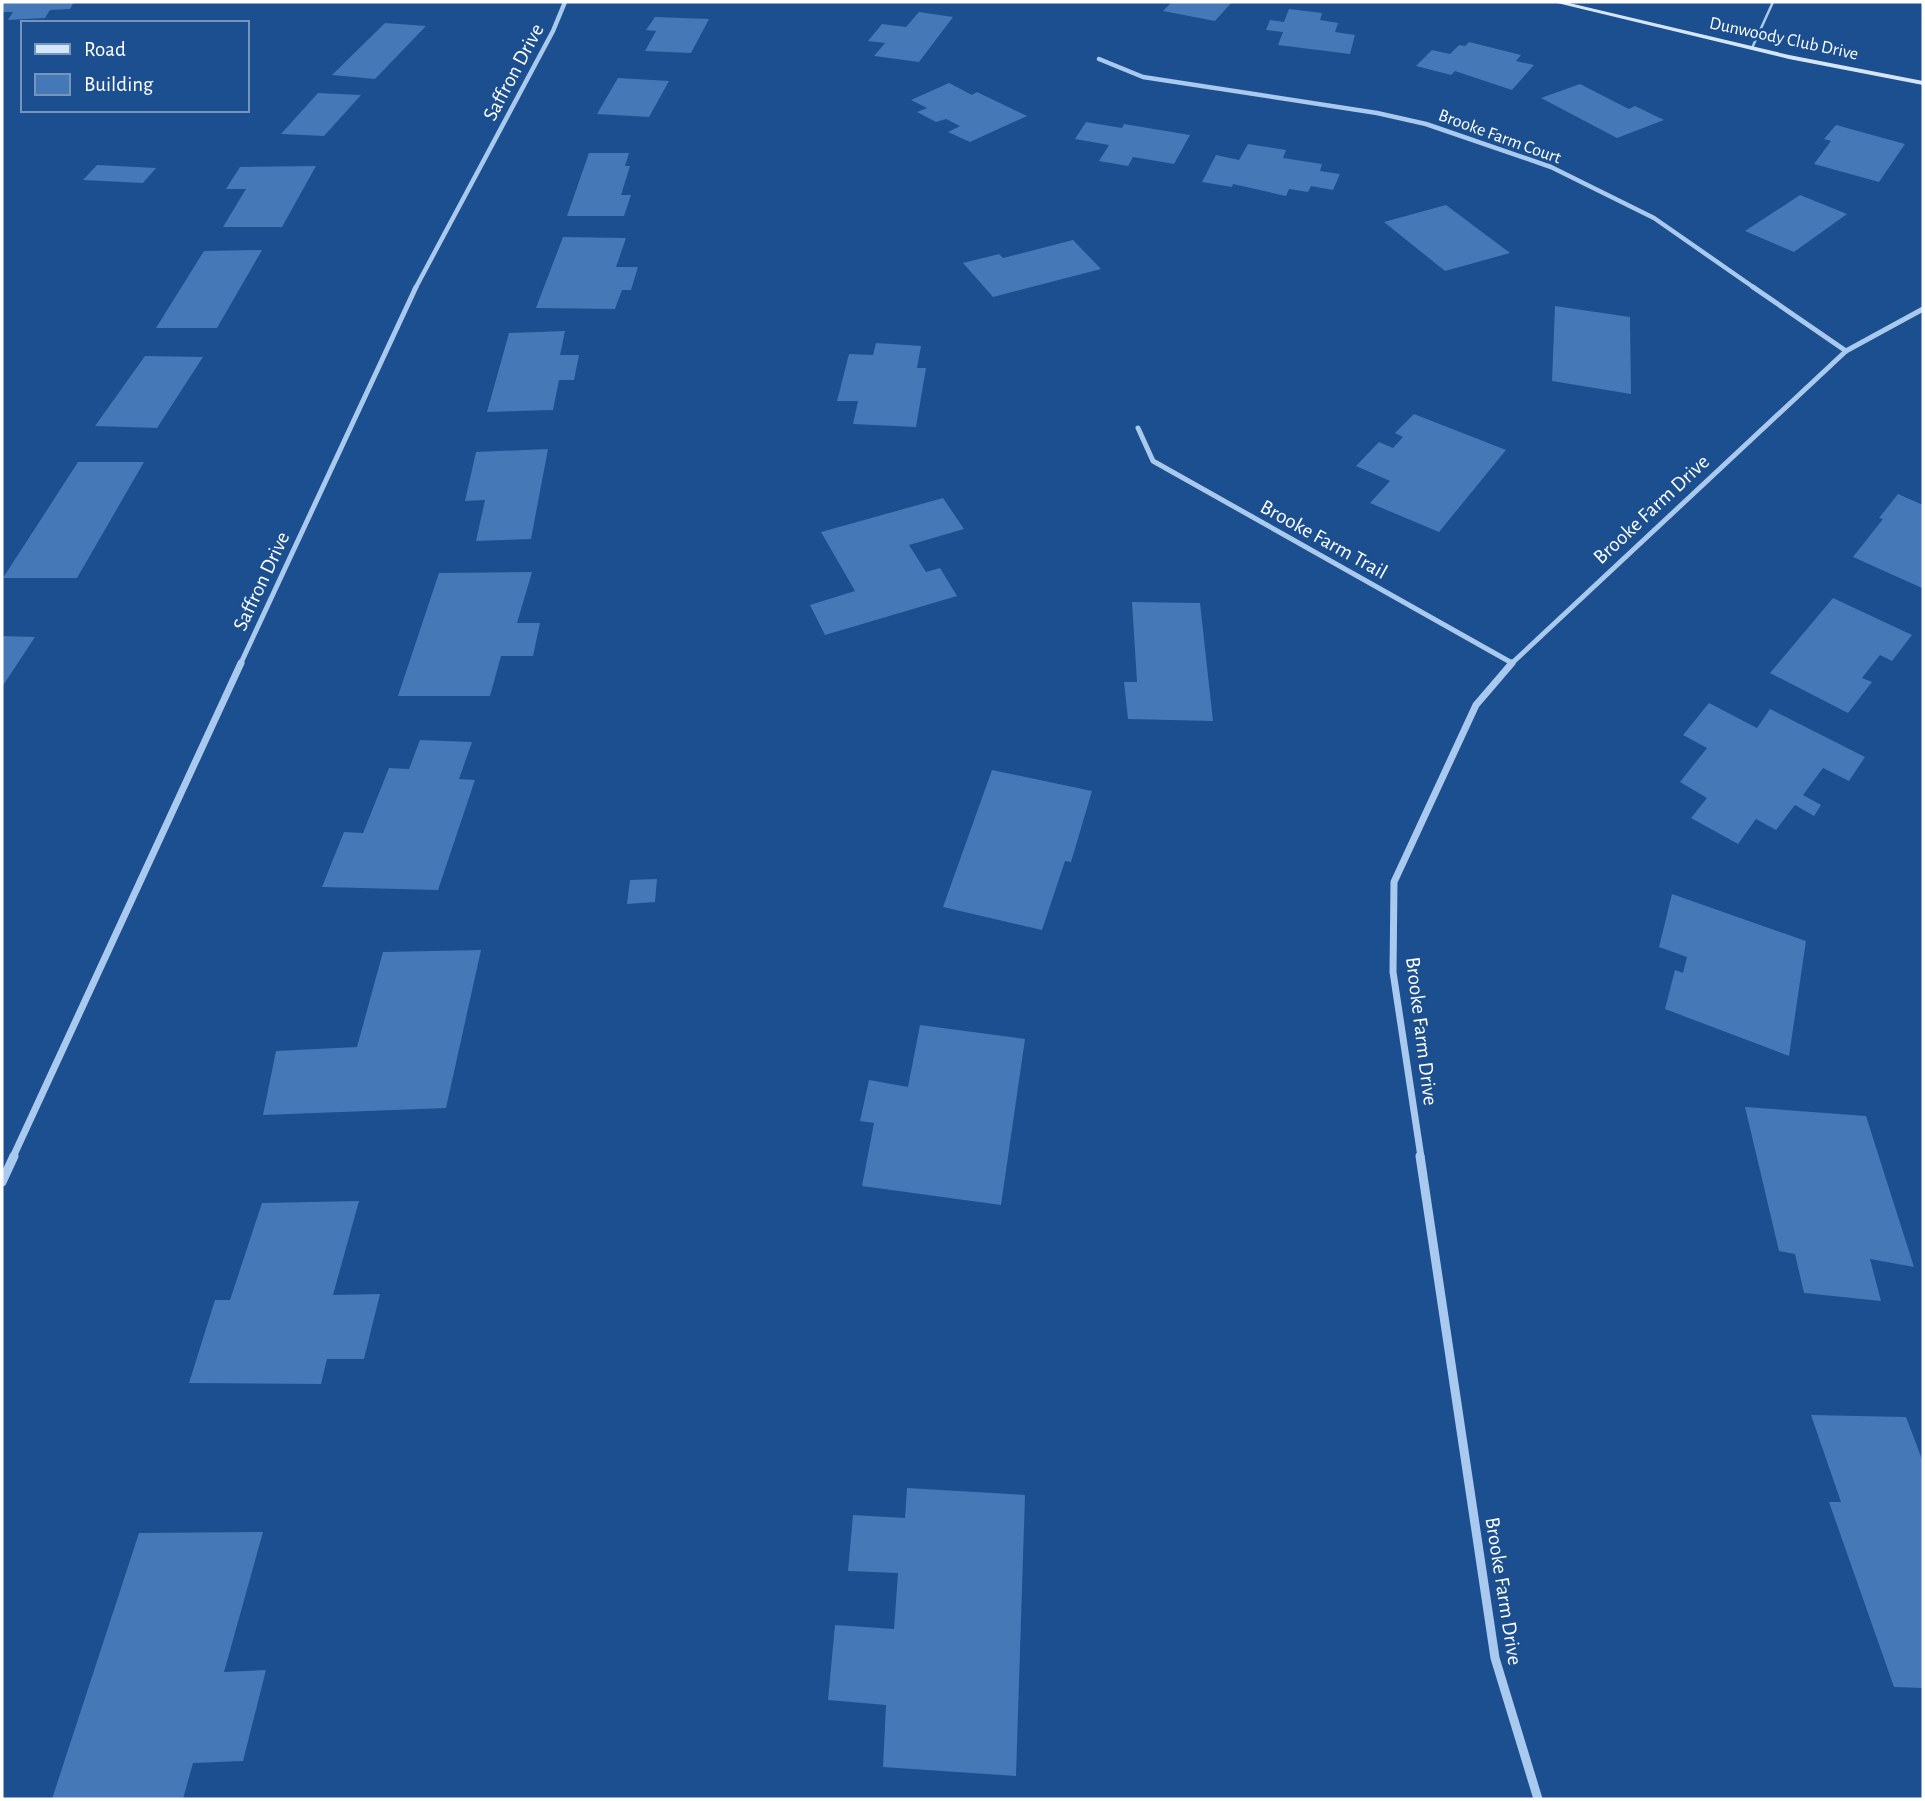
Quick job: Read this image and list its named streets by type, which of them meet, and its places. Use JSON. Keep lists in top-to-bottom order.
{
  "streets": {
    "main road": ["Dunwoody Club Drive"],
    "street": [
      "Saffron Drive",
      "Brooke Farm Court",
      "Brooke Farm Drive",
      "Brooke Farm Trail"
    ]
  },
  "crossings": [
    ["Brooke Farm Court", "Brooke Farm Drive"],
    ["Brooke Farm Drive", "Brooke Farm Trail"]
  ],
  "legend": ["Road", "Building"]
}
